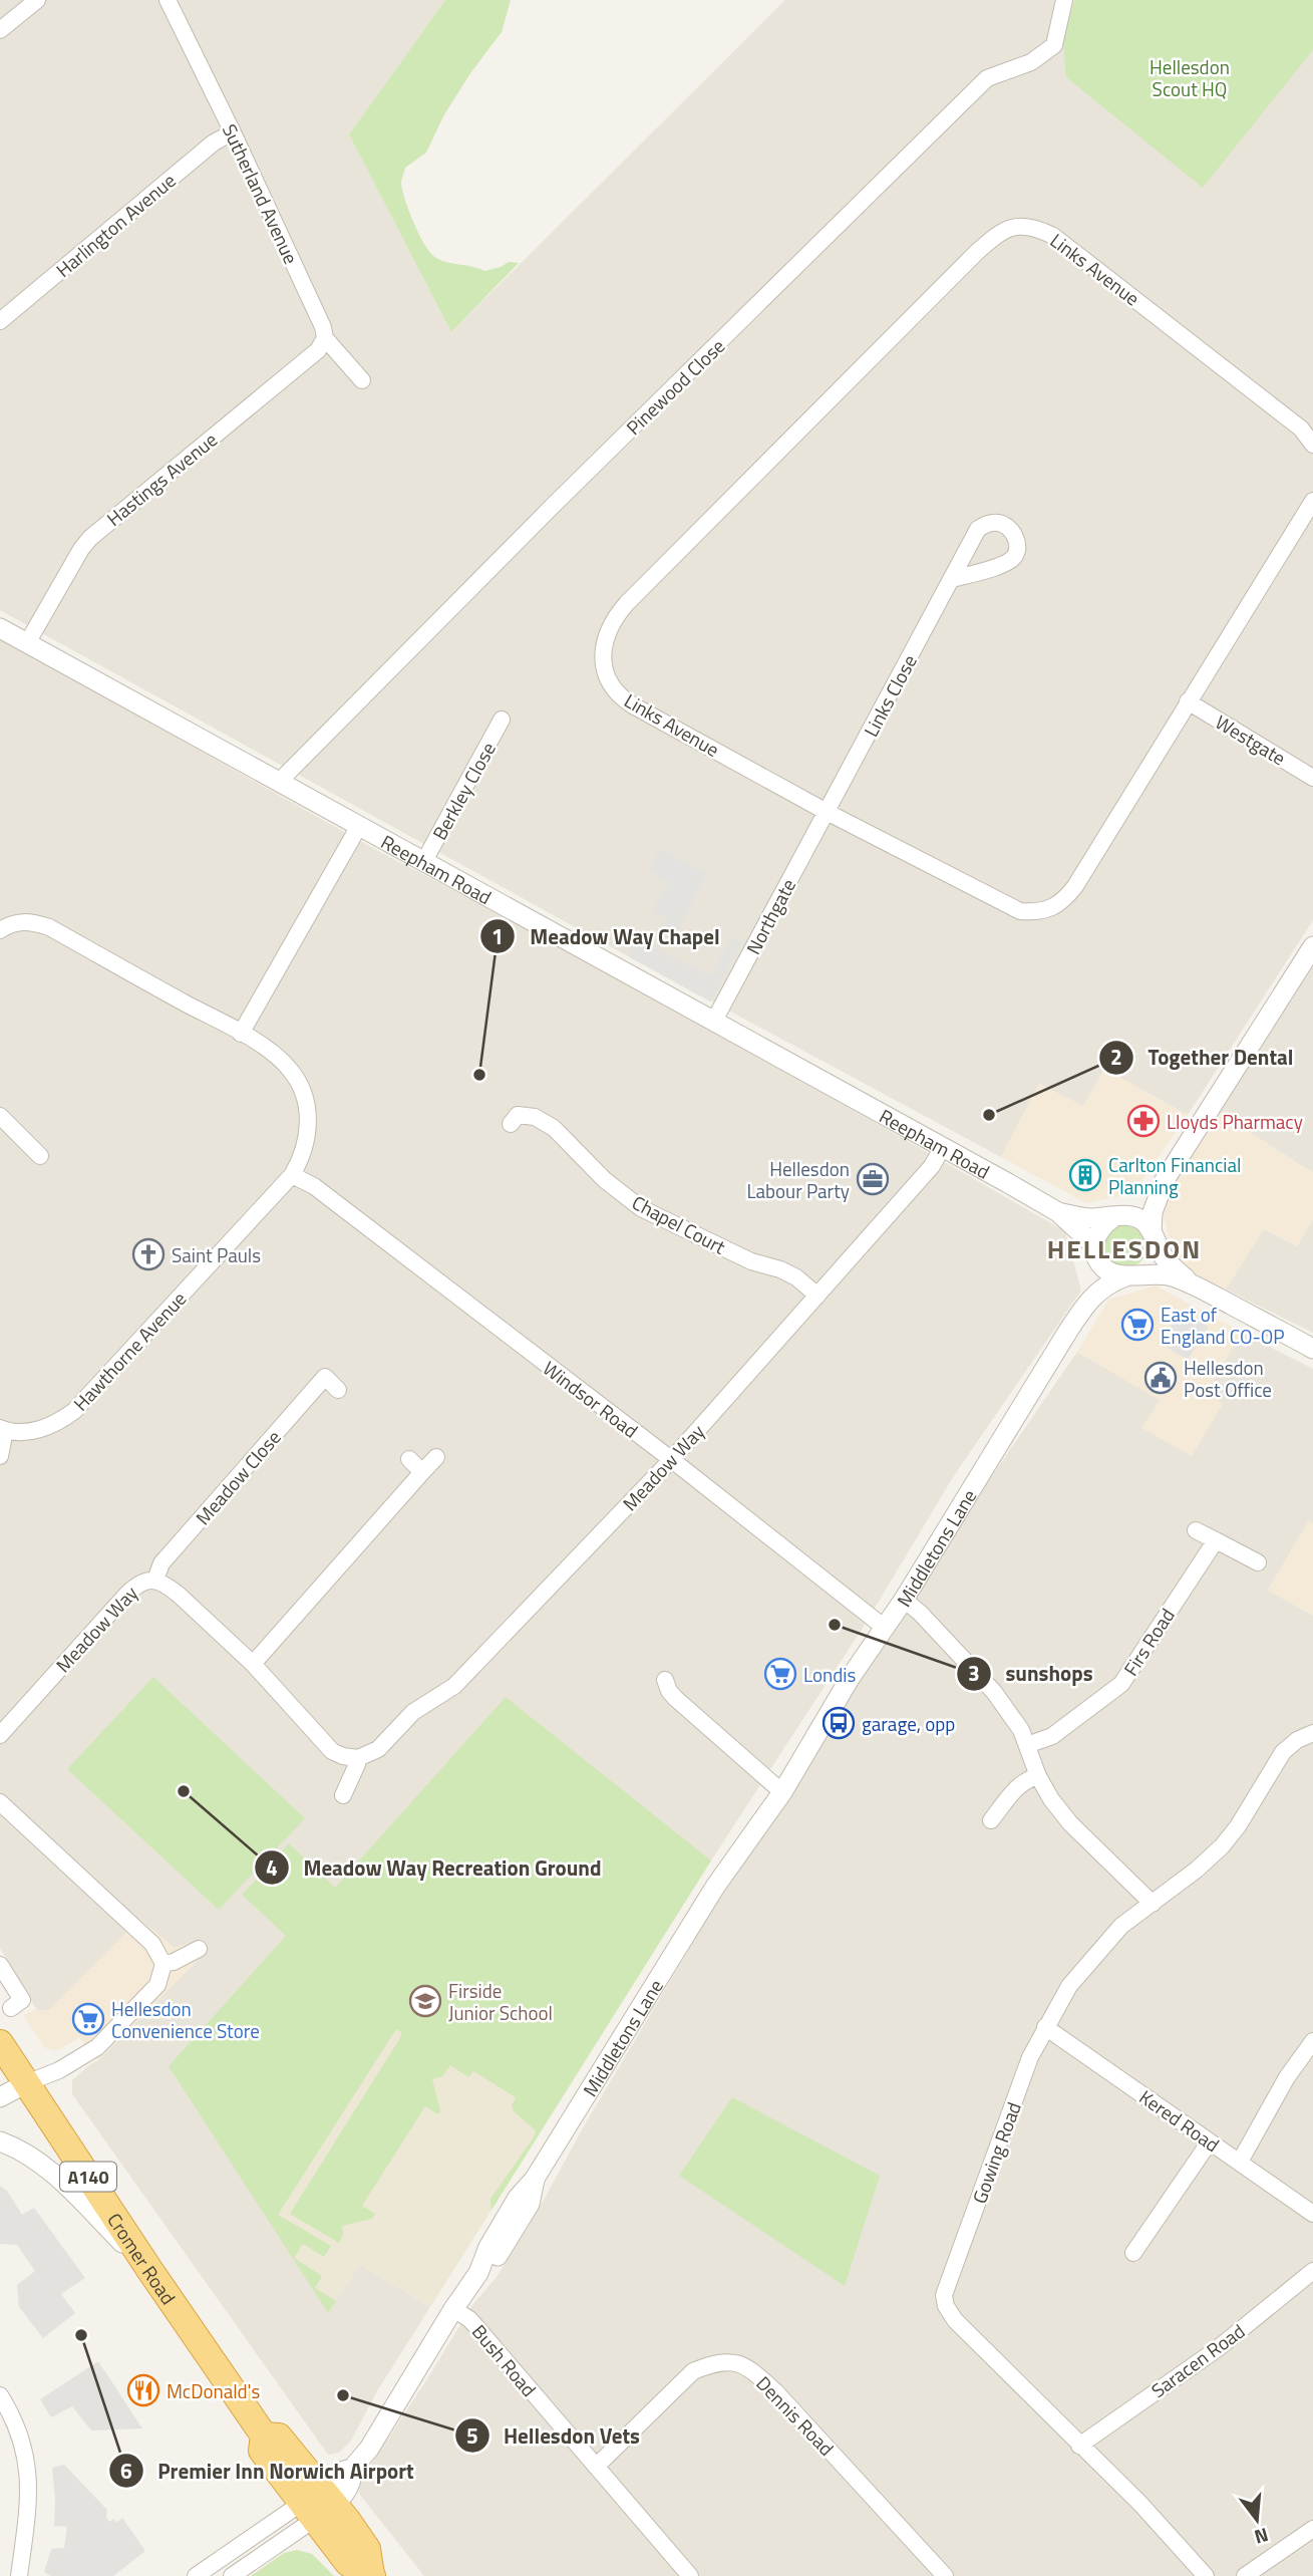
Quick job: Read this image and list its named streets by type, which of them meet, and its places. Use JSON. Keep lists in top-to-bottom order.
{
  "streets": {
    "highway": ["A140", "Cromer Road"],
    "street": [
      "Sutherland Avenue",
      "Harlington Avenue",
      "Links Avenue",
      "Pinewood Close",
      "Hastings Avenue",
      "Links Close",
      "Westgate",
      "Berkley Close",
      "Reepham Road",
      "Northgate",
      "Chapel Court",
      "Hawthorne Avenue",
      "Windsor Road",
      "Meadow Way",
      "Meadow Close",
      "Middletons Lane",
      "Firs Road",
      "Kered Road",
      "Gowing Road",
      "Bush Road",
      "Saracen Road",
      "Dennis Road"
    ]
  },
  "crossings": [
    ["Sutherland Avenue", "Harlington Avenue"],
    ["Sutherland Avenue", "Hastings Avenue"],
    ["Links Avenue", "Links Close"],
    ["Links Avenue", "Westgate"],
    ["Links Avenue", "Northgate"],
    ["Pinewood Close", "Reepham Road"],
    ["Hastings Avenue", "Reepham Road"],
    ["Links Close", "Northgate"],
    ["Berkley Close", "Reepham Road"],
    ["Reepham Road", "Northgate"],
    ["Reepham Road", "Meadow Way"],
    ["Reepham Road", "Middletons Lane"],
    ["Chapel Court", "Meadow Way"],
    ["Hawthorne Avenue", "Windsor Road"],
    ["Windsor Road", "Meadow Way"],
    ["Windsor Road", "Middletons Lane"],
    ["Meadow Way", "Meadow Close"],
    ["Middletons Lane", "A140"],
    ["Middletons Lane", "Cromer Road"],
    ["Middletons Lane", "Bush Road"],
    ["Kered Road", "Gowing Road"],
    ["Gowing Road", "Saracen Road"],
    ["A140", "Cromer Road"],
    ["Bush Road", "Dennis Road"]
  ],
  "districts": ["HELLESDON"],
  "parks": ["Hellesdon Scout HQ"],
  "places": {
    "other": [
      "Meadow Way Chapel",
      "Together Dental",
      "sunshops",
      "Meadow Way Recreation Ground",
      "Premier Inn Norwich Airport",
      "Hellesdon Vets"
    ],
    "pharmacy": ["Lloyds Pharmacy"],
    "building": ["Carlton Financial Planning"],
    "office": ["Hellesdon Labour Party"],
    "church": ["Saint Pauls"],
    "supermarket": ["East of England CO-OP", "Londis", "Hellesdon Convenience Store"],
    "public building": ["Hellesdon Post Office"],
    "bus stop": ["garage, opp"],
    "school or university": ["Firside Junior School"],
    "restaurant": ["McDonald's"]
  },
  "north": "bottom"
}
